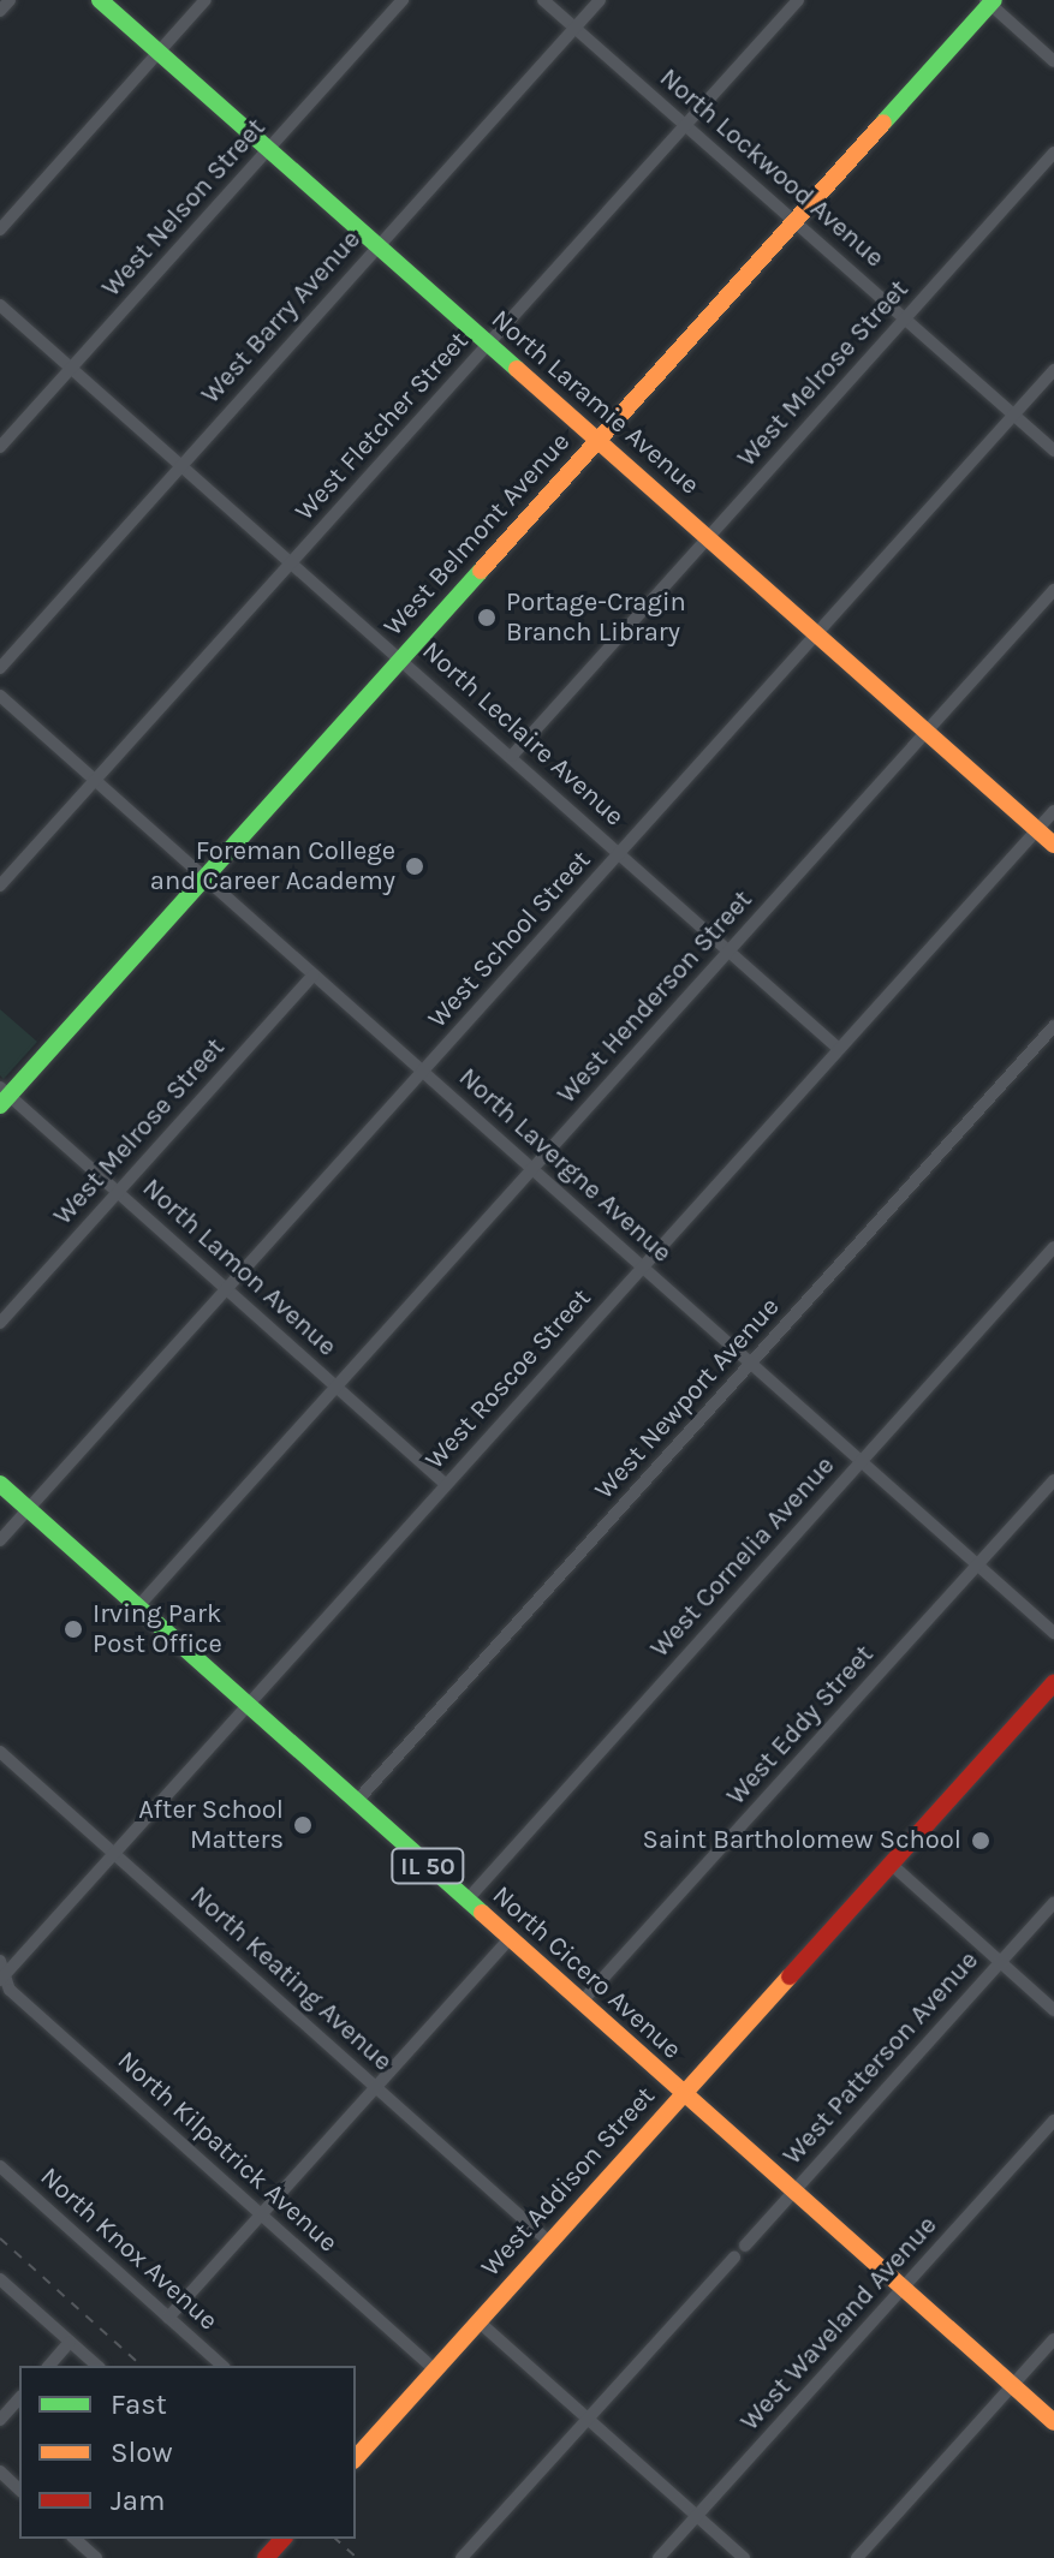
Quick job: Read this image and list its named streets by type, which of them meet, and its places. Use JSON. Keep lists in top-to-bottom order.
{
  "streets": {
    "main road": [
      "North Laramie Avenue",
      "West Belmont Avenue",
      "IL 50",
      "North Cicero Avenue",
      "West Addison Street"
    ],
    "street": [
      "North Lockwood Avenue",
      "West Nelson Street",
      "West Barry Avenue",
      "West Melrose Street",
      "West Fletcher Street",
      "North Leclaire Avenue",
      "West School Street",
      "West Henderson Street",
      "North Lavergne Avenue",
      "North Lamon Avenue",
      "West Roscoe Street",
      "West Newport Avenue",
      "West Cornelia Avenue",
      "West Eddy Street",
      "North Keating Avenue",
      "West Patterson Avenue",
      "North Kilpatrick Avenue",
      "North Knox Avenue",
      "West Waveland Avenue"
    ]
  },
  "crossings": [
    ["North Lockwood Avenue", "West Barry Avenue"],
    ["North Lockwood Avenue", "West Melrose Street"],
    ["North Lockwood Avenue", "West Fletcher Street"],
    ["North Lockwood Avenue", "West Belmont Avenue"],
    ["North Lockwood Avenue", "West School Street"],
    ["West Nelson Street", "North Laramie Avenue"],
    ["West Nelson Street", "North Leclaire Avenue"],
    ["West Barry Avenue", "North Laramie Avenue"],
    ["West Barry Avenue", "North Leclaire Avenue"],
    ["West Melrose Street", "North Laramie Avenue"],
    ["West Melrose Street", "North Leclaire Avenue"],
    ["West Melrose Street", "North Lavergne Avenue"],
    ["West Melrose Street", "North Lamon Avenue"],
    ["North Laramie Avenue", "West Fletcher Street"],
    ["North Laramie Avenue", "West Belmont Avenue"],
    ["North Laramie Avenue", "West School Street"],
    ["North Laramie Avenue", "West Henderson Street"],
    ["North Laramie Avenue", "West Roscoe Street"],
    ["West Fletcher Street", "North Leclaire Avenue"],
    ["West Fletcher Street", "North Lavergne Avenue"],
    ["West Belmont Avenue", "North Leclaire Avenue"],
    ["West Belmont Avenue", "North Lavergne Avenue"],
    ["West Belmont Avenue", "North Lamon Avenue"],
    ["North Leclaire Avenue", "West School Street"],
    ["North Leclaire Avenue", "West Henderson Street"],
    ["North Leclaire Avenue", "West Roscoe Street"],
    ["West School Street", "North Lavergne Avenue"],
    ["West School Street", "North Lamon Avenue"],
    ["West School Street", "North Cicero Avenue"],
    ["West Henderson Street", "North Lavergne Avenue"],
    ["West Henderson Street", "North Lamon Avenue"],
    ["West Henderson Street", "North Cicero Avenue"],
    ["North Lavergne Avenue", "West Roscoe Street"],
    ["North Lavergne Avenue", "West Newport Avenue"],
    ["North Lavergne Avenue", "West Cornelia Avenue"],
    ["North Lavergne Avenue", "West Eddy Street"],
    ["North Lamon Avenue", "West Roscoe Street"],
    ["West Roscoe Street", "North Cicero Avenue"],
    ["West Roscoe Street", "North Keating Avenue"],
    ["West Roscoe Street", "North Kilpatrick Avenue"],
    ["West Newport Avenue", "North Cicero Avenue"],
    ["West Cornelia Avenue", "North Cicero Avenue"],
    ["West Eddy Street", "North Cicero Avenue"],
    ["North Cicero Avenue", "West Patterson Avenue"],
    ["North Cicero Avenue", "West Addison Street"],
    ["North Cicero Avenue", "West Waveland Avenue"],
    ["North Keating Avenue", "West Addison Street"],
    ["North Kilpatrick Avenue", "West Addison Street"]
  ],
  "places": [
    "Portage-Cragin Branch Library",
    "Foreman College and Career Academy",
    "Irving Park Post Office",
    "After School Matters",
    "Saint Bartholomew School"
  ],
  "legend": ["Fast", "Slow", "Jam"]
}
